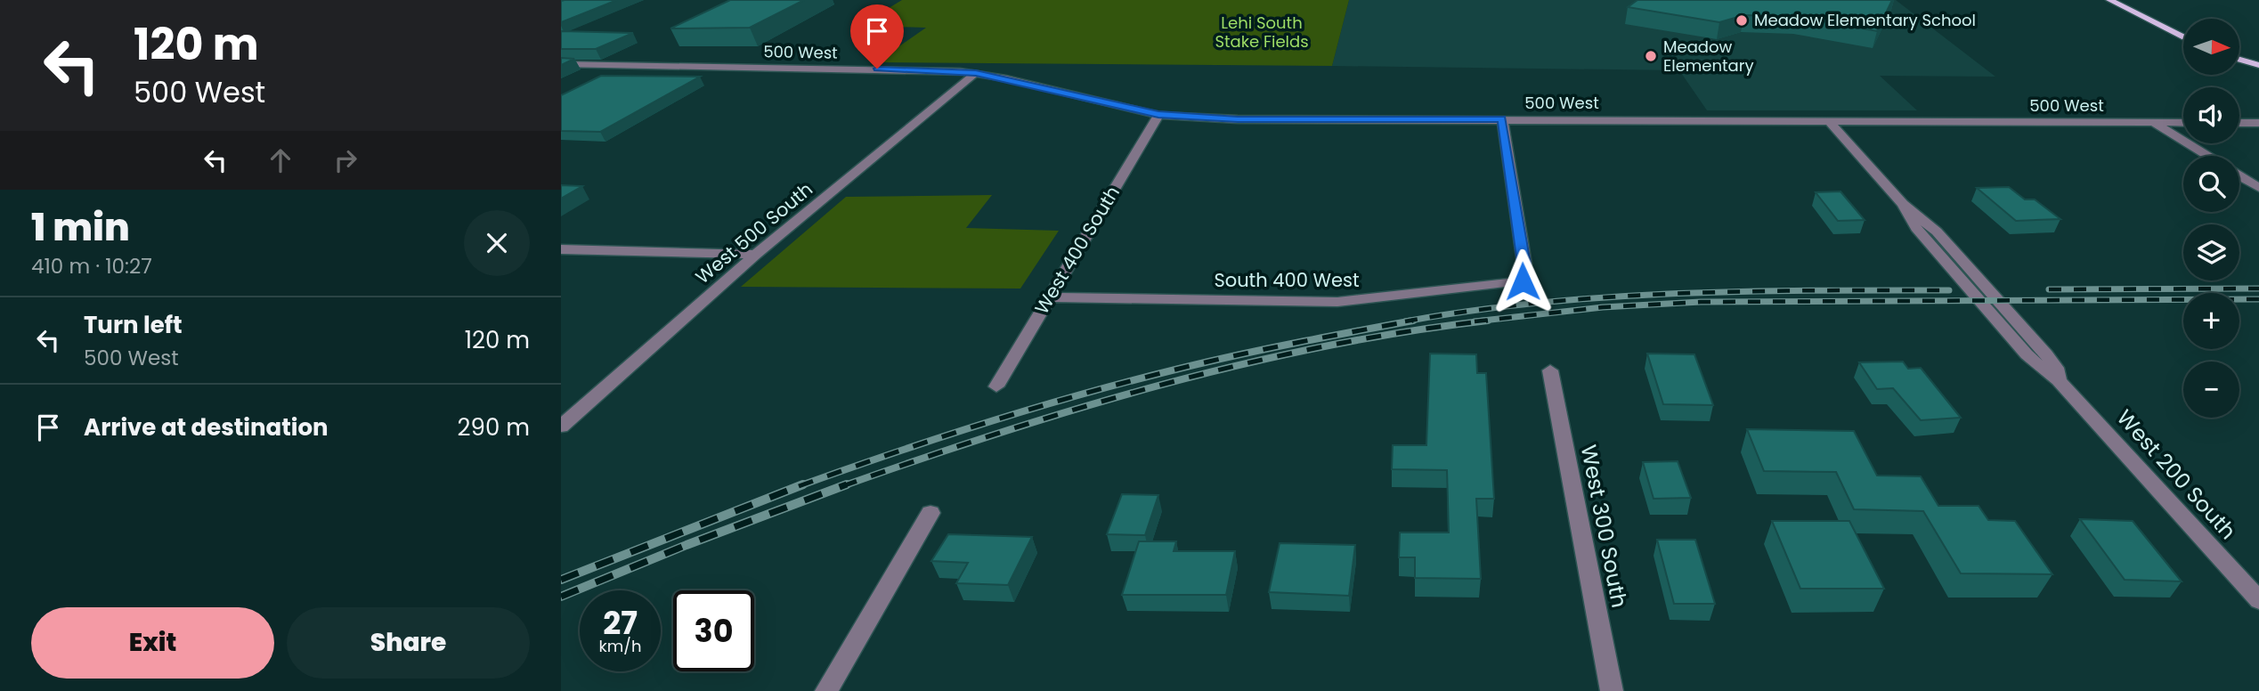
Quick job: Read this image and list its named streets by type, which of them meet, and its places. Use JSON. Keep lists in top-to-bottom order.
{
  "streets": {
    "street": [
      "500 West",
      "West 500 South",
      "West 400 South",
      "South 400 West",
      "West 200 South",
      "West 300 South"
    ]
  },
  "crossings": [
    ["500 West", "West 500 South"],
    ["500 West", "West 400 South"],
    ["500 West", "South 400 West"],
    ["500 West", "West 200 South"],
    ["West 400 South", "South 400 West"]
  ],
  "parks": ["Lehi South Stake Fields"],
  "places": ["Meadow Elementary School", "Meadow Elementary"],
  "north": "right",
  "page": {
    "turn": ["120 m", "500 West"],
    "map_buttons": ["+", "−"],
    "heading": ["1 min", "410 m · 10:27"],
    "list": [
      {
        "name": "Turn left",
        "note": "500 West",
        "value": "120 m"
      },
      {
        "name": "Arrive at destination",
        "value": "290 m"
      }
    ],
    "speed": "27 km/h",
    "limit": "30",
    "buttons": ["Exit", "Share"]
  }
}
